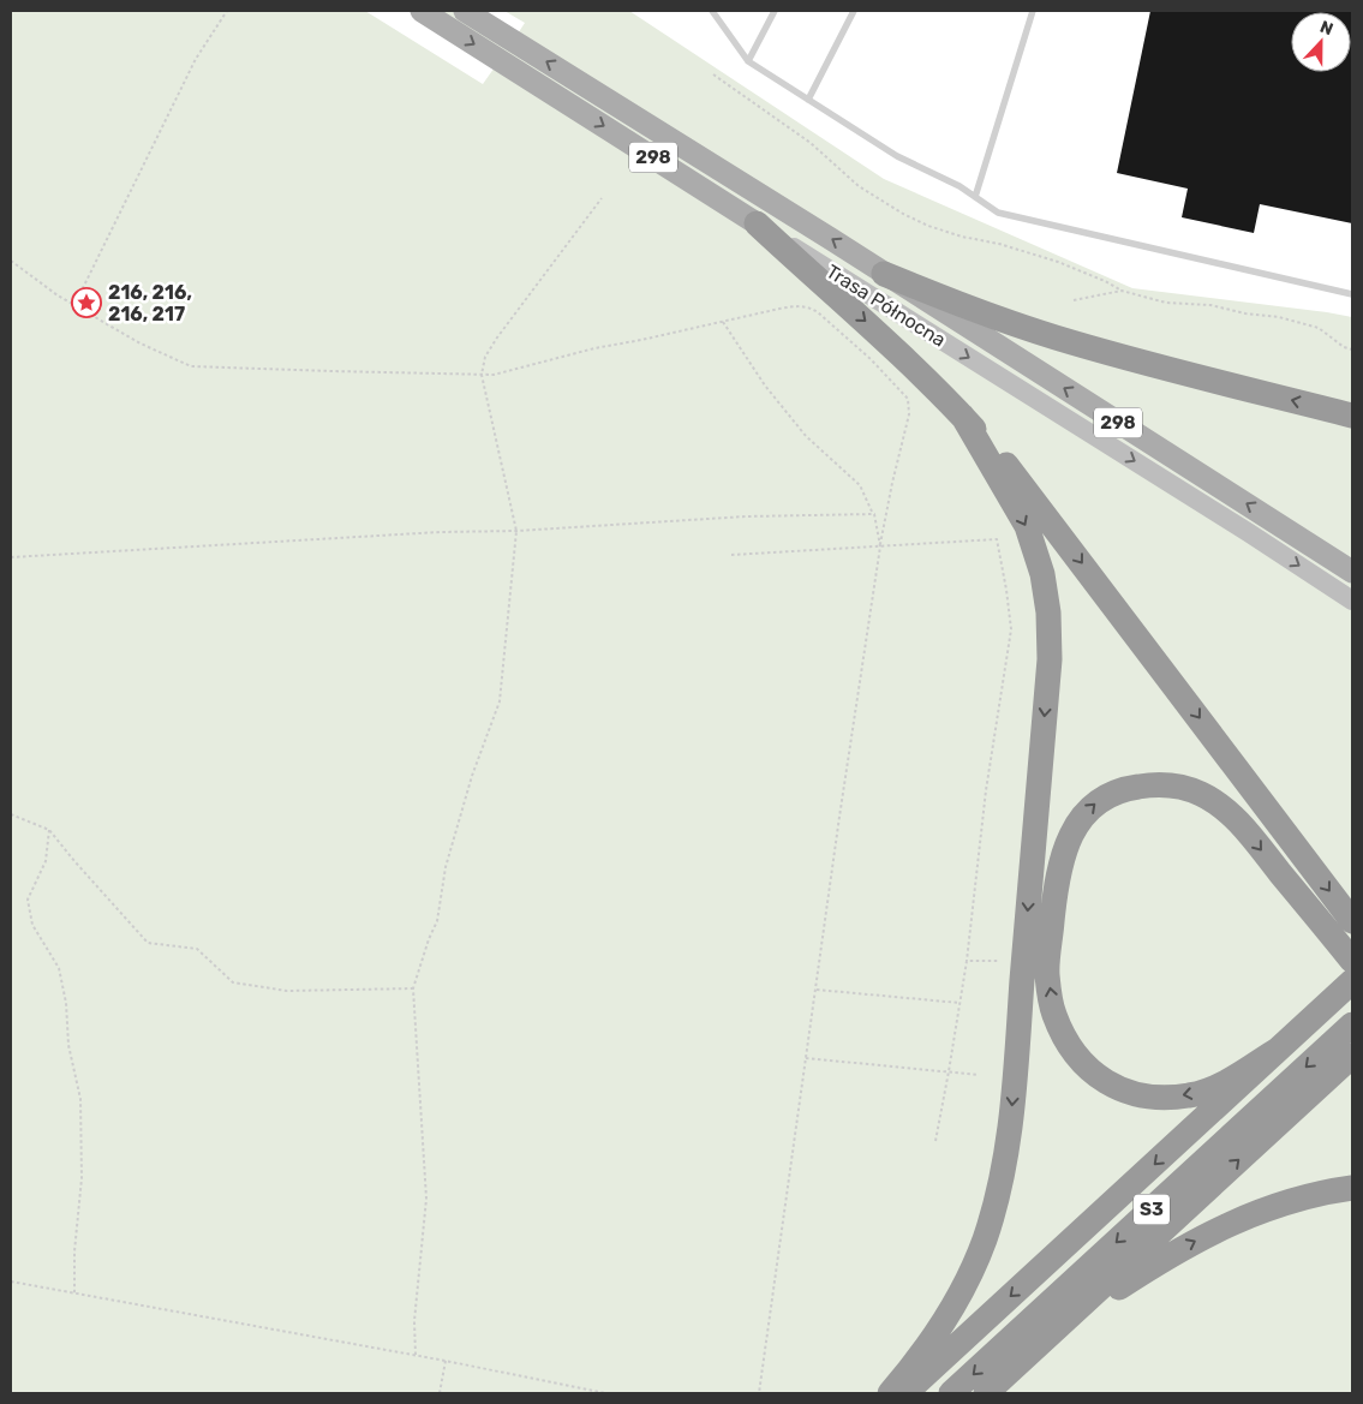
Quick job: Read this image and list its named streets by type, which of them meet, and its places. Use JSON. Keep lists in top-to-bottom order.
{
  "streets": {
    "highway": ["S3"],
    "main road": ["298", "Trasa Północna"]
  },
  "places": {
    "place": ["216, 216, 216, 217"]
  },
  "north": "top"
}
